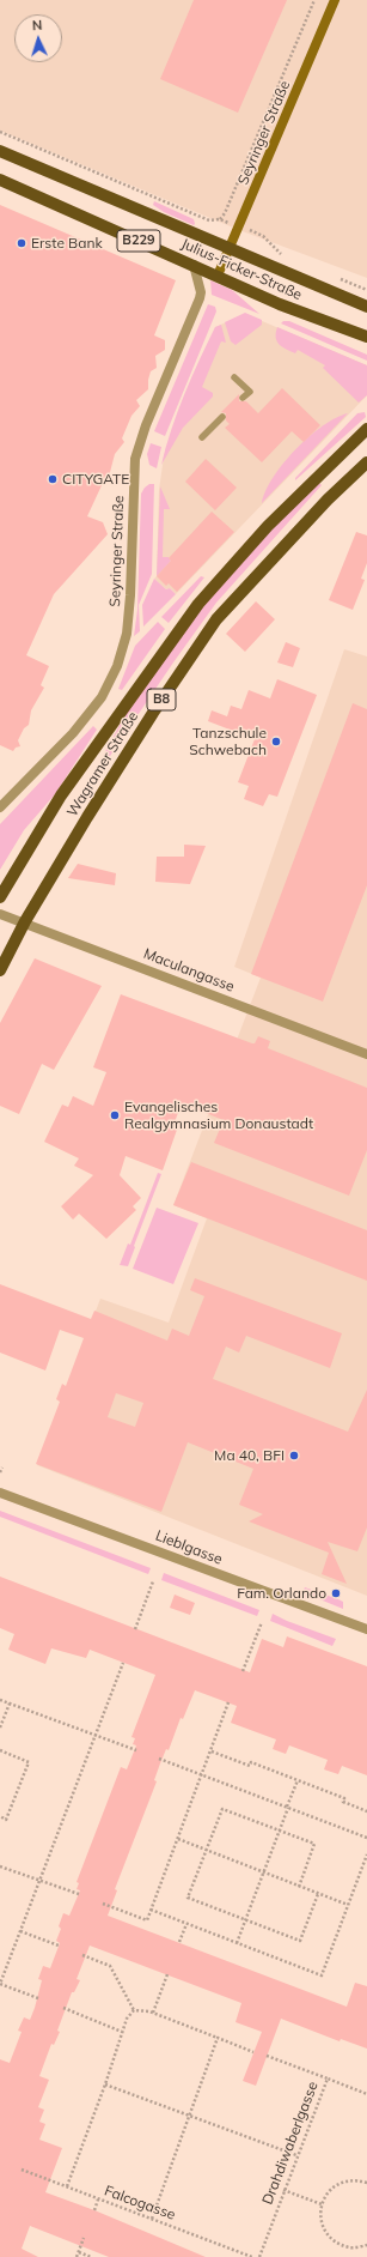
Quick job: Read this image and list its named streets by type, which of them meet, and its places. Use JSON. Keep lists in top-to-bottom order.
{
  "streets": {
    "main road": [
      "Seyringer Straße",
      "B229",
      "Julius-Ficker-Straße",
      "B8",
      "Wagramer Straße"
    ],
    "street": ["Maculangasse", "Lieblgasse"],
    "path": ["Drahdiwaberlgasse", "Falcogasse"]
  },
  "crossings": [
    ["Seyringer Straße", "Julius-Ficker-Straße"],
    ["Wagramer Straße", "Maculangasse"]
  ],
  "places": [
    "Erste Bank",
    "CITYGATE",
    "Tanzschule Schwebach",
    "Evangelisches Realgymnasium Donaustadt",
    "Ma 40, BFI",
    "Fam. Orlando"
  ],
  "north": "top"
}
